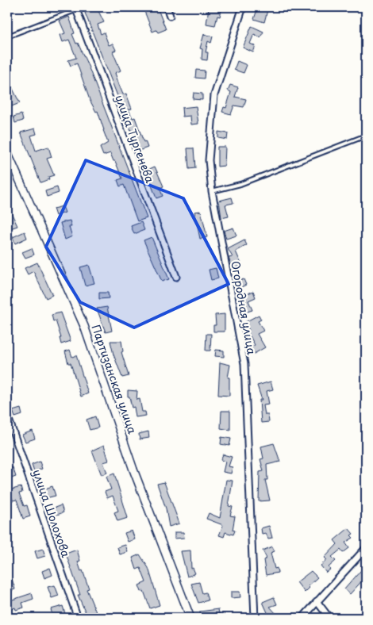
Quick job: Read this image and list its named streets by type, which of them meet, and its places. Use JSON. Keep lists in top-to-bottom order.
{
  "streets": {
    "street": [
      "улица Тургенева",
      "Огородная улица",
      "Партизанская улица",
      "улица Шолохова"
    ]
  }
}
